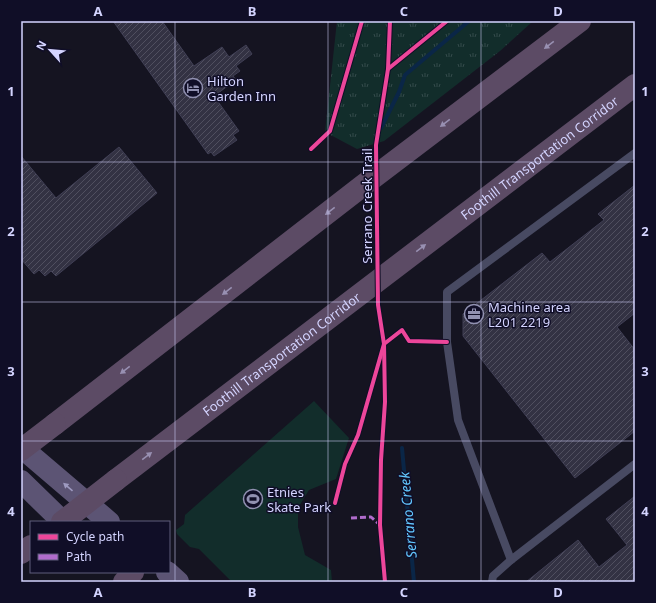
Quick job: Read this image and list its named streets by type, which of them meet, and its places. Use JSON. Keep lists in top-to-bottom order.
{
  "streets": {
    "highway": ["Foothill Transportation Corridor"],
    "cycle path": ["Serrano Creek Trail"]
  },
  "water": ["Serrano Creek"],
  "places": {
    "hotel": ["Hilton Garden Inn"],
    "office": ["Machine area L201 2219"],
    "sports": ["Etnies Skate Park"]
  },
  "legend": ["Cycle path", "Path"],
  "north": "top left",
  "grid": {
    "columns": [
      "A",
      "B",
      "C",
      "D"
    ],
    "rows": [
      "1",
      "2",
      "3",
      "4"
    ]
  }
}
